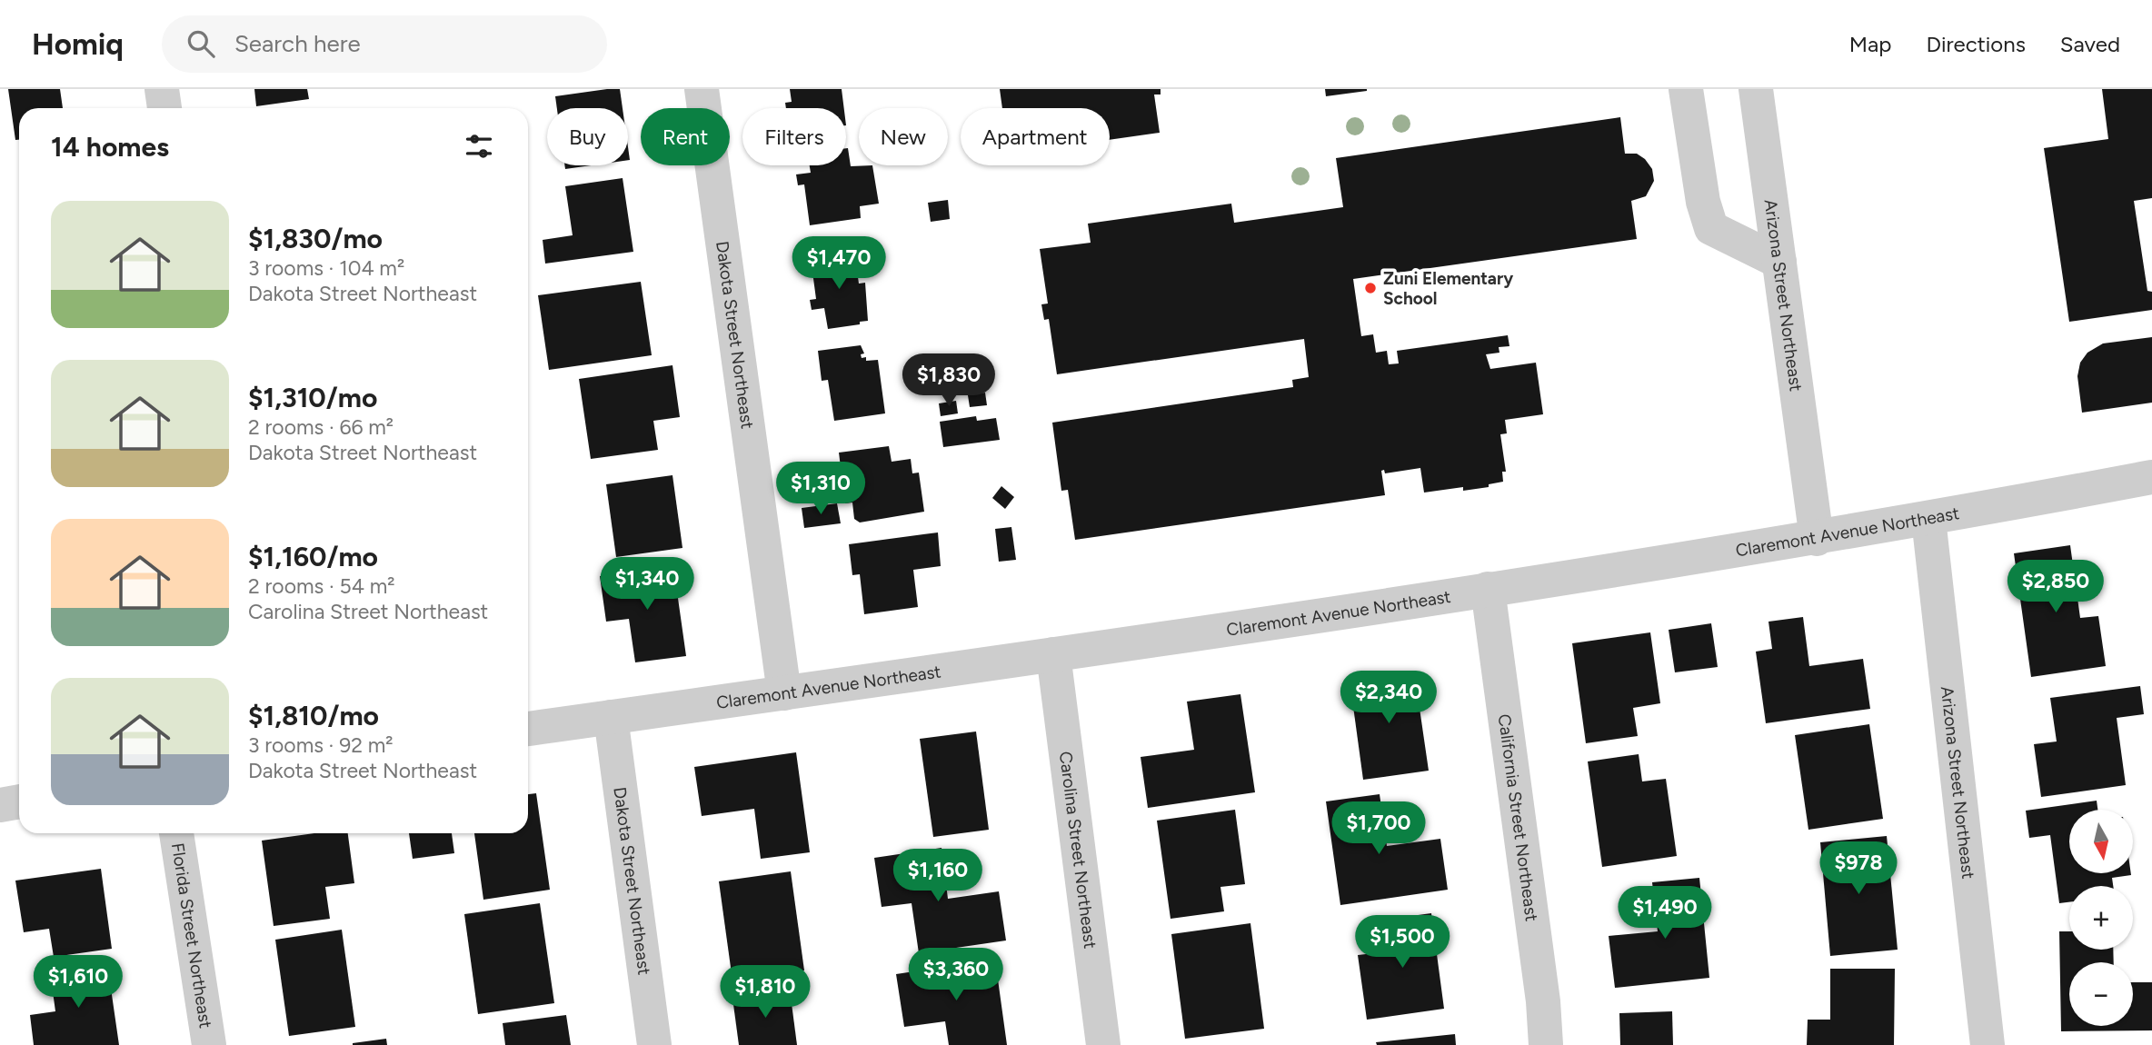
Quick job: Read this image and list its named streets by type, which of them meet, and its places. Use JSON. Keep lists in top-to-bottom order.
{
  "streets": {
    "street": [
      "Arizona Street Northeast",
      "Dakota Street Northeast",
      "Claremont Avenue Northeast",
      "California Street Northeast",
      "Carolina Street Northeast",
      "Florida Street Northeast"
    ]
  },
  "crossings": [
    ["Arizona Street Northeast", "Claremont Avenue Northeast"],
    ["Dakota Street Northeast", "Claremont Avenue Northeast"],
    ["Claremont Avenue Northeast", "California Street Northeast"],
    ["Claremont Avenue Northeast", "Carolina Street Northeast"]
  ],
  "places": ["Zuni Elementary School"],
  "north": "bottom",
  "page": {
    "header": "Homiq",
    "search": "Search here",
    "nav": ["Map", "Directions", "Saved"],
    "chip": [
      "Buy",
      "Rent",
      "Filters",
      "New",
      "Apartment"
    ],
    "heading": "14 homes",
    "list": [
      {
        "name": "$1,830/mo",
        "note": "3 rooms · 104 m² · Dakota Street Northeast"
      },
      {
        "name": "$1,310/mo",
        "note": "2 rooms · 66 m² · Dakota Street Northeast"
      },
      {
        "name": "$1,160/mo",
        "note": "2 rooms · 54 m² · Carolina Street Northeast"
      },
      {
        "name": "$1,810/mo",
        "note": "3 rooms · 92 m² · Dakota Street Northeast"
      }
    ],
    "price": [
      "$1,470",
      "$1,830",
      "$1,310",
      "$1,340",
      "$2,850",
      "$2,340",
      "$1,700",
      "$978",
      "$1,160",
      "$1,490",
      "$1,500",
      "$3,360",
      "$1,610",
      "$1,810"
    ],
    "map_buttons": ["+", "−"]
  }
}
